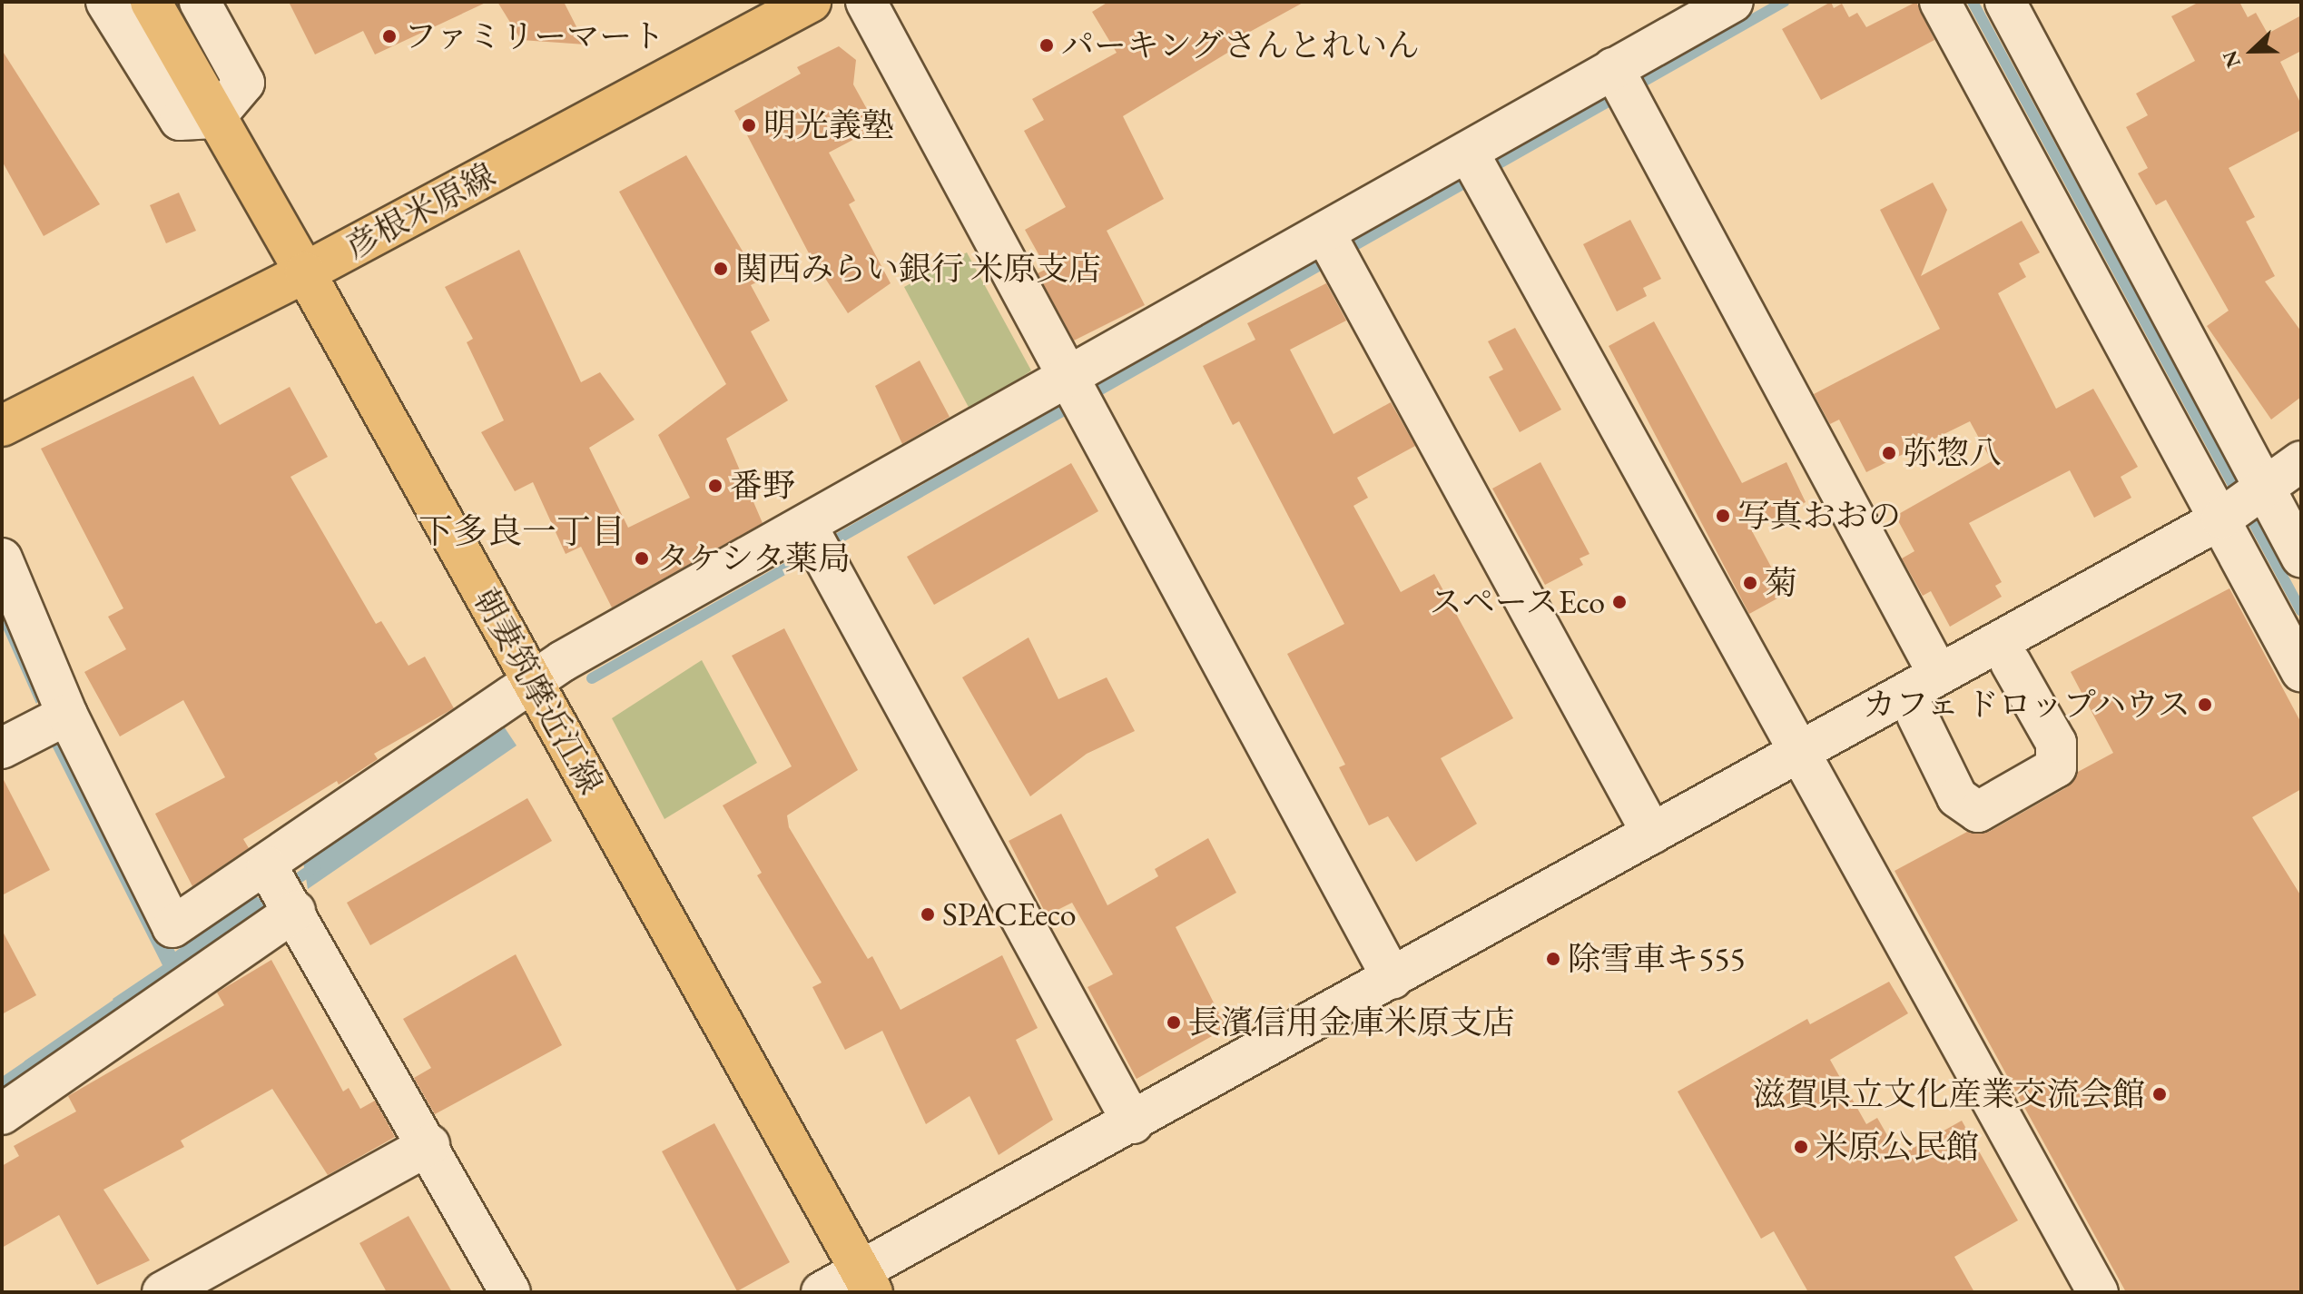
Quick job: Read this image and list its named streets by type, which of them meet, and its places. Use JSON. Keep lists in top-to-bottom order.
{
  "streets": {
    "main road": ["彦根米原線", "朝妻筑摩近江線"]
  },
  "crossings": [
    ["彦根米原線", "朝妻筑摩近江線"]
  ],
  "districts": ["下多良一丁目"],
  "places": [
    "ファミリーマート",
    "パーキングさんとれいん",
    "明光義塾",
    "関西みらい銀行 米原支店",
    "弥惣八",
    "番野",
    "写真おおの",
    "タケシタ薬局",
    "菊",
    "スペースEco",
    "カフェ ドロップハウス",
    "SPACEeco",
    "除雪車キ555",
    "長濱信用金庫米原支店",
    "滋賀県立文化産業交流会館",
    "米原公民館"
  ],
  "north": "left"
}
